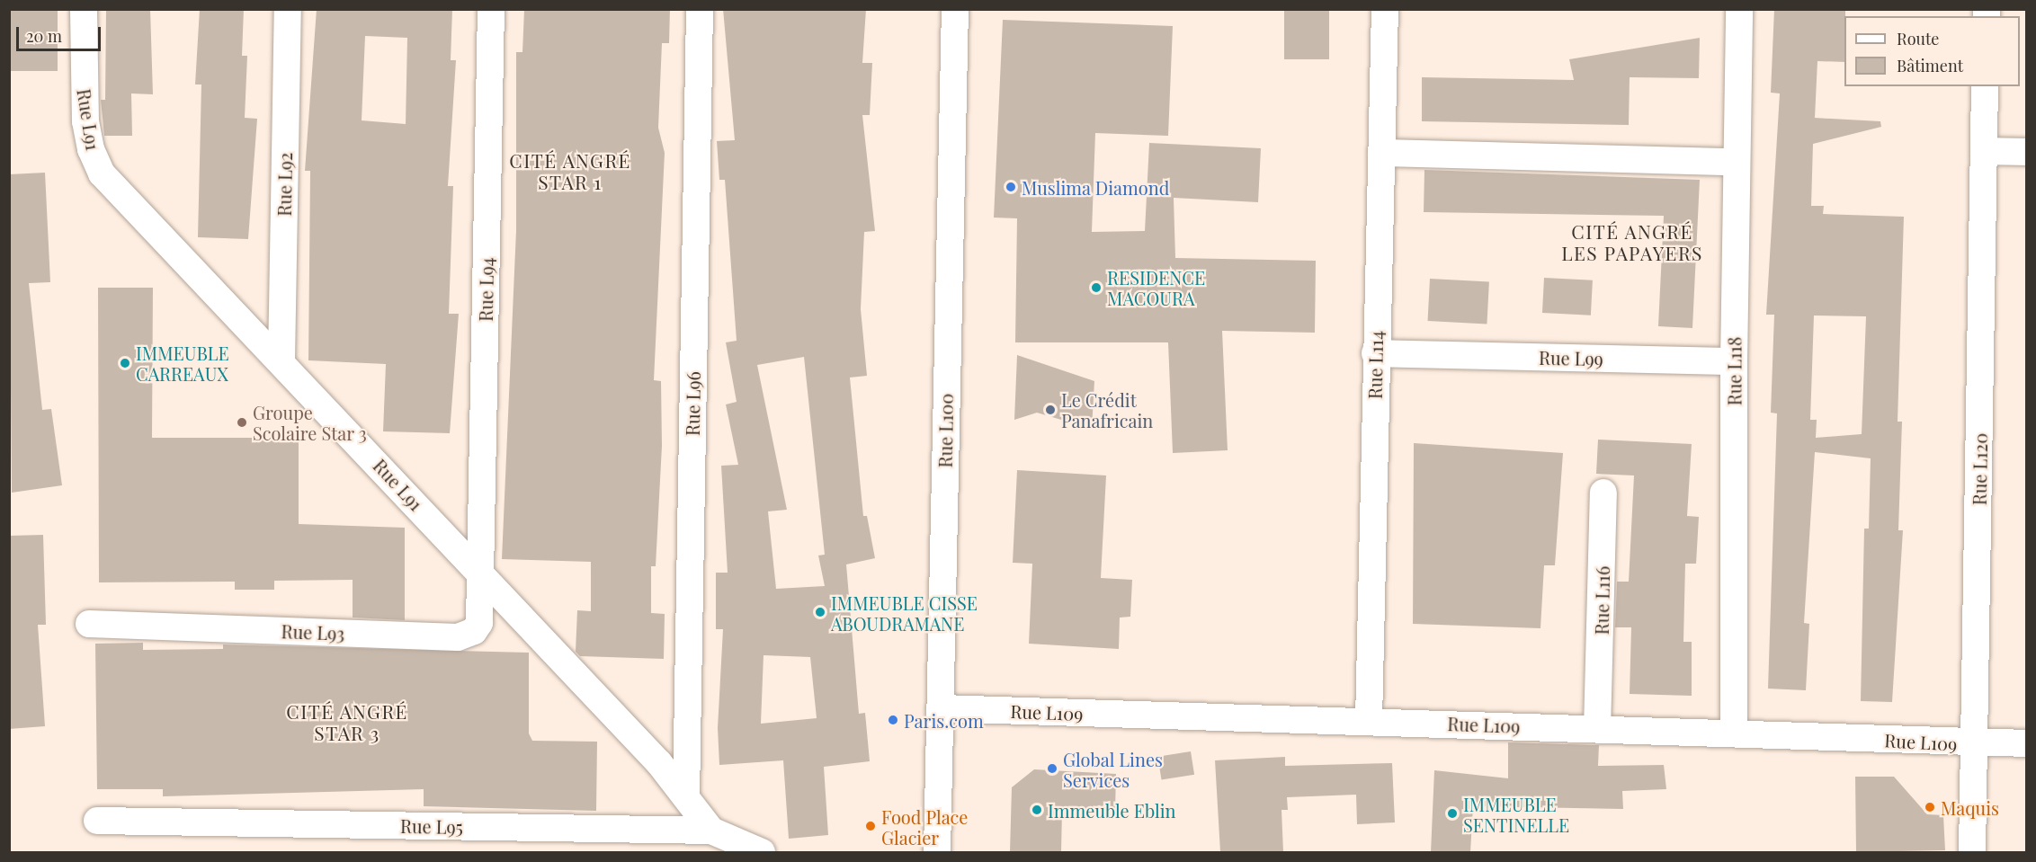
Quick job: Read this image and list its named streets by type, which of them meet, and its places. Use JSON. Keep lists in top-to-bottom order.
{
  "streets": {
    "street": [
      "Rue L91",
      "Rue L92",
      "Rue L94",
      "Rue L99",
      "Rue L114",
      "Rue L118",
      "Rue L96",
      "Rue L100",
      "Rue L120",
      "Rue L116",
      "Rue L93",
      "Rue L109",
      "Rue L95"
    ]
  },
  "crossings": [
    ["Rue L91", "Rue L92"],
    ["Rue L91", "Rue L94"],
    ["Rue L91", "Rue L96"],
    ["Rue L91", "Rue L93"],
    ["Rue L91", "Rue L95"],
    ["Rue L94", "Rue L93"],
    ["Rue L99", "Rue L114"],
    ["Rue L99", "Rue L118"],
    ["Rue L114", "Rue L109"],
    ["Rue L118", "Rue L109"],
    ["Rue L100", "Rue L109"],
    ["Rue L120", "Rue L109"],
    ["Rue L116", "Rue L109"]
  ],
  "districts": ["CITÉ ANGRÉ STAR 1", "CITÉ ANGRÉ LES PAPAYERS", "CITÉ ANGRÉ STAR 3"],
  "places": [
    "Muslima Diamond",
    "RESIDENCE MACOURA",
    "IMMEUBLE CARREAUX",
    "Le Crédit Panafricain",
    "Groupe Scolaire Star 3",
    "IMMEUBLE CISSE ABOUDRAMANE",
    "Paris.com",
    "Global Lines Services",
    "Maquis",
    "Immeuble Eblin",
    "IMMEUBLE SENTINELLE",
    "Food Place Glacier"
  ],
  "legend": ["Route", "Bâtiment"],
  "scale_bar": "20 m"
}
